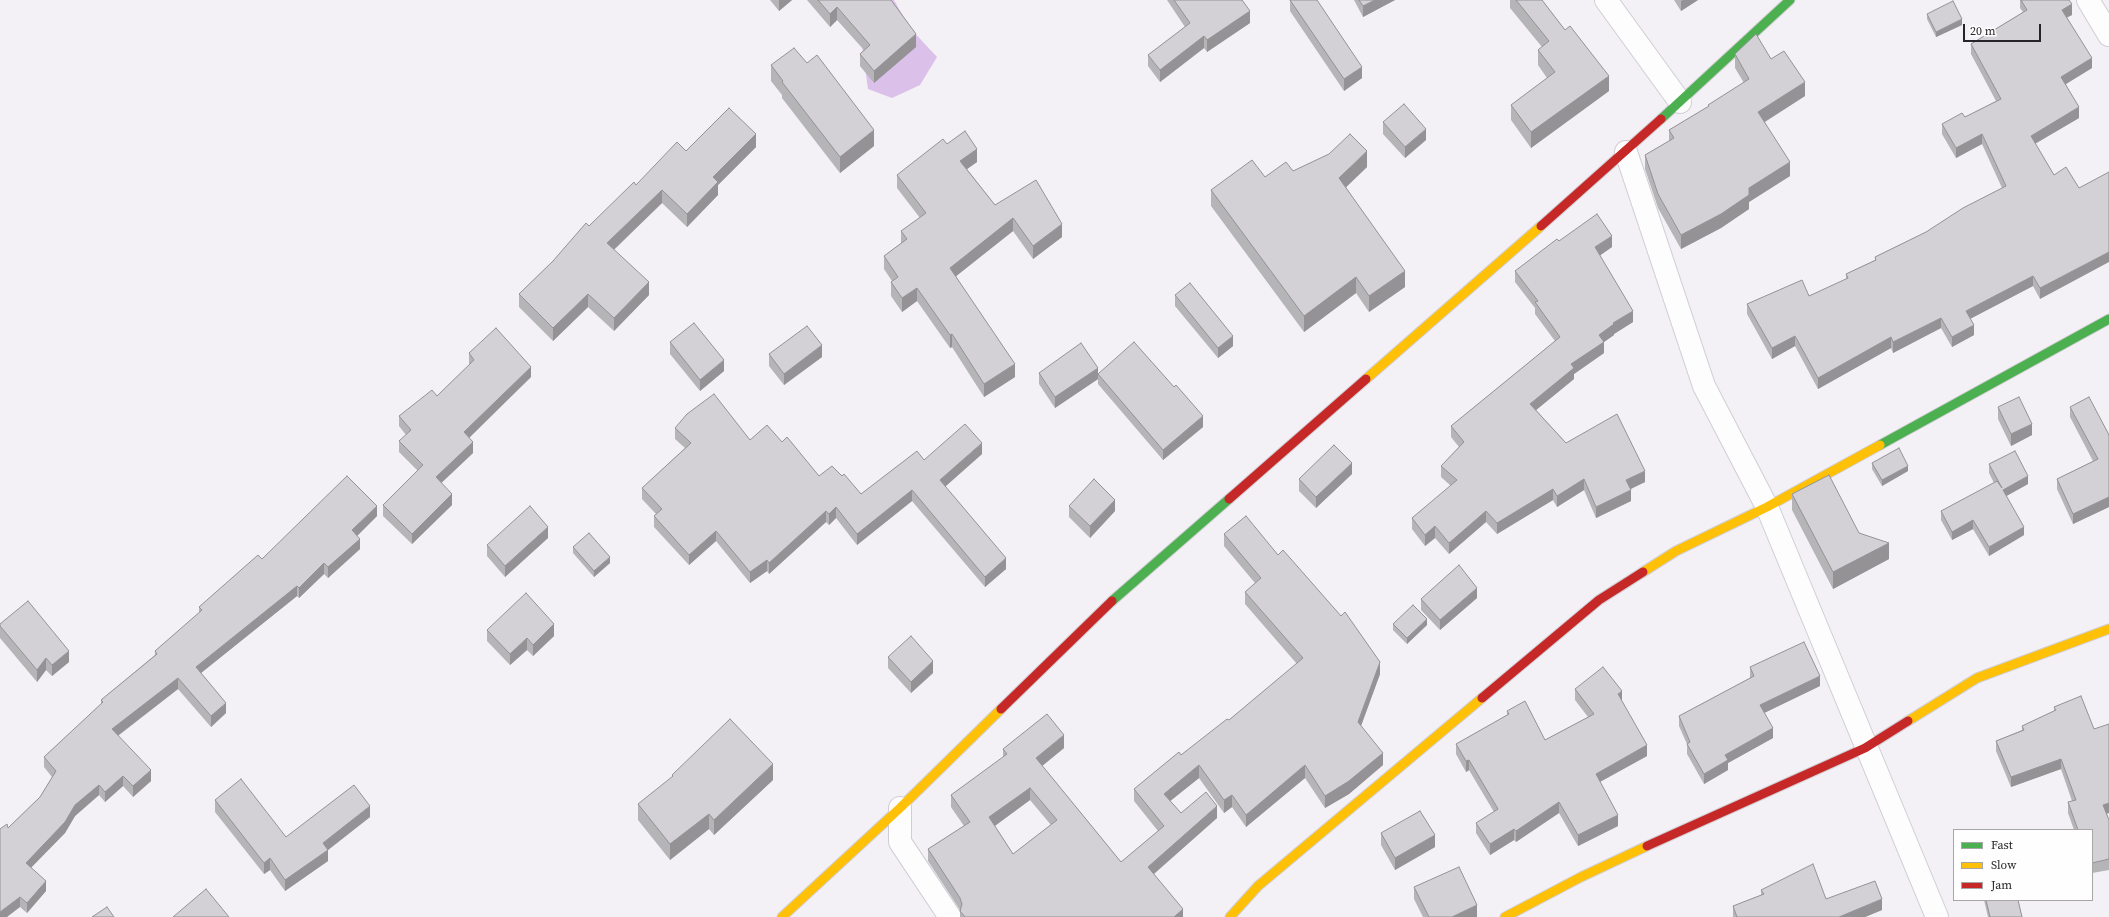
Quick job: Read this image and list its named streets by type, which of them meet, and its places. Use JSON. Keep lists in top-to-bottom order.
{
  "legend": ["Fast", "Slow", "Jam"],
  "scale_bar": "20 m"
}
